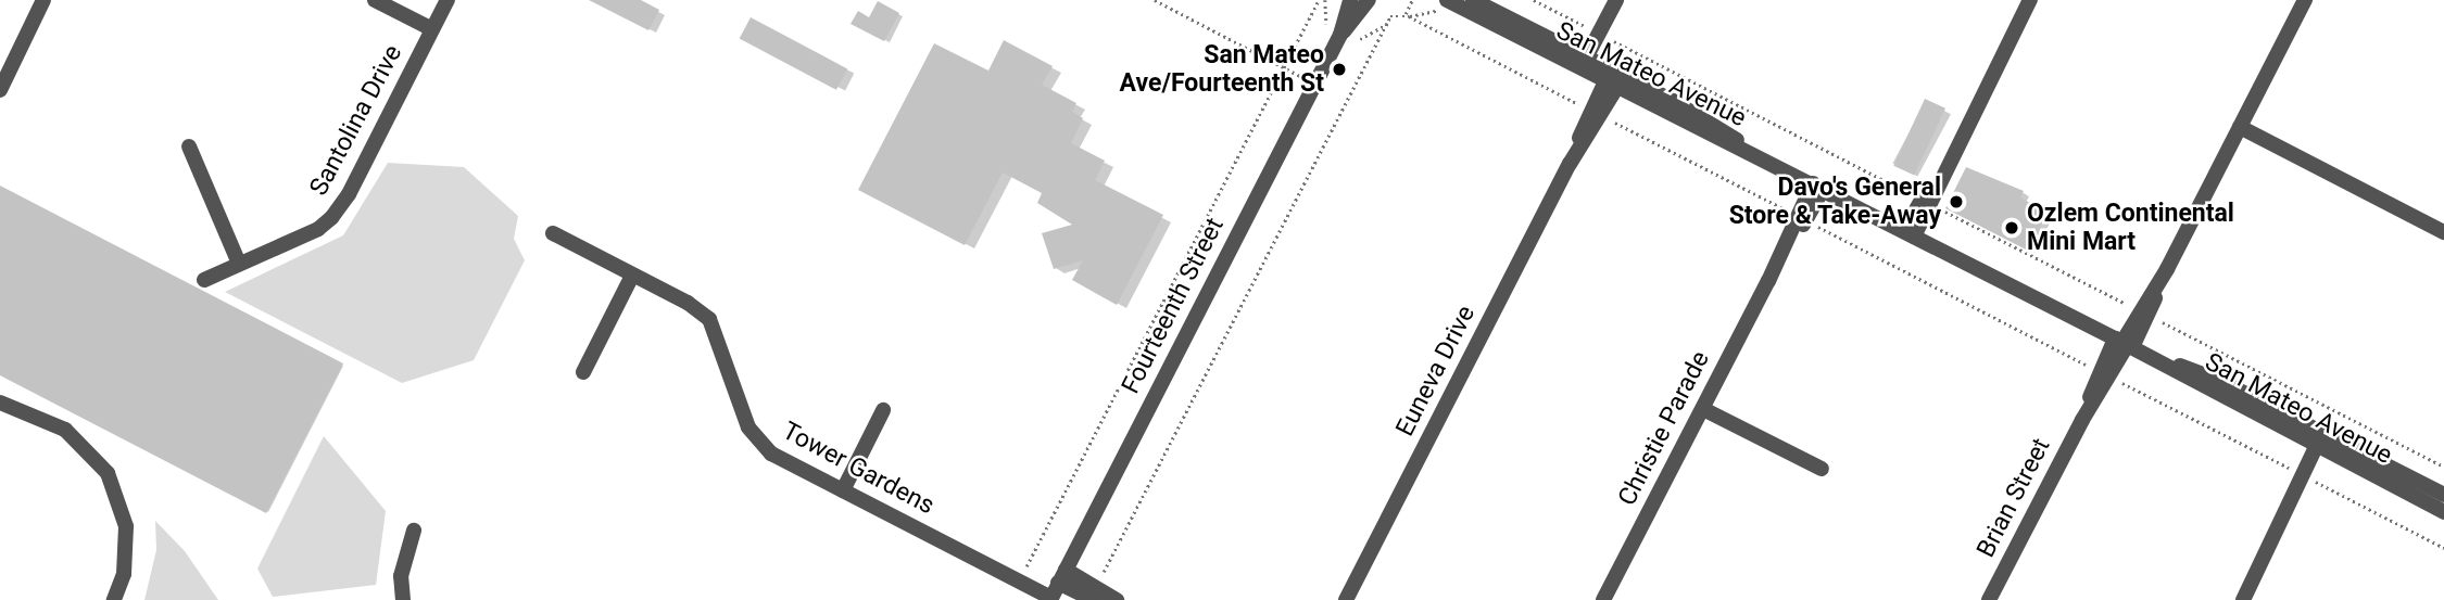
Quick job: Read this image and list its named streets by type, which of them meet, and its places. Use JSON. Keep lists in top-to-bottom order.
{
  "streets": {
    "street": [
      "San Mateo Avenue",
      "Santolina Drive",
      "Fourteenth Street",
      "Euneva Drive",
      "Christie Parade",
      "Tower Gardens",
      "Brian Street"
    ]
  },
  "crossings": [
    ["San Mateo Avenue", "Euneva Drive"],
    ["San Mateo Avenue", "Christie Parade"],
    ["San Mateo Avenue", "Brian Street"],
    ["Fourteenth Street", "Tower Gardens"]
  ],
  "places": ["San Mateo Ave/Fourteenth St", "Davo's General Store & Take-Away", "Ozlem Continental Mini Mart"]
}
